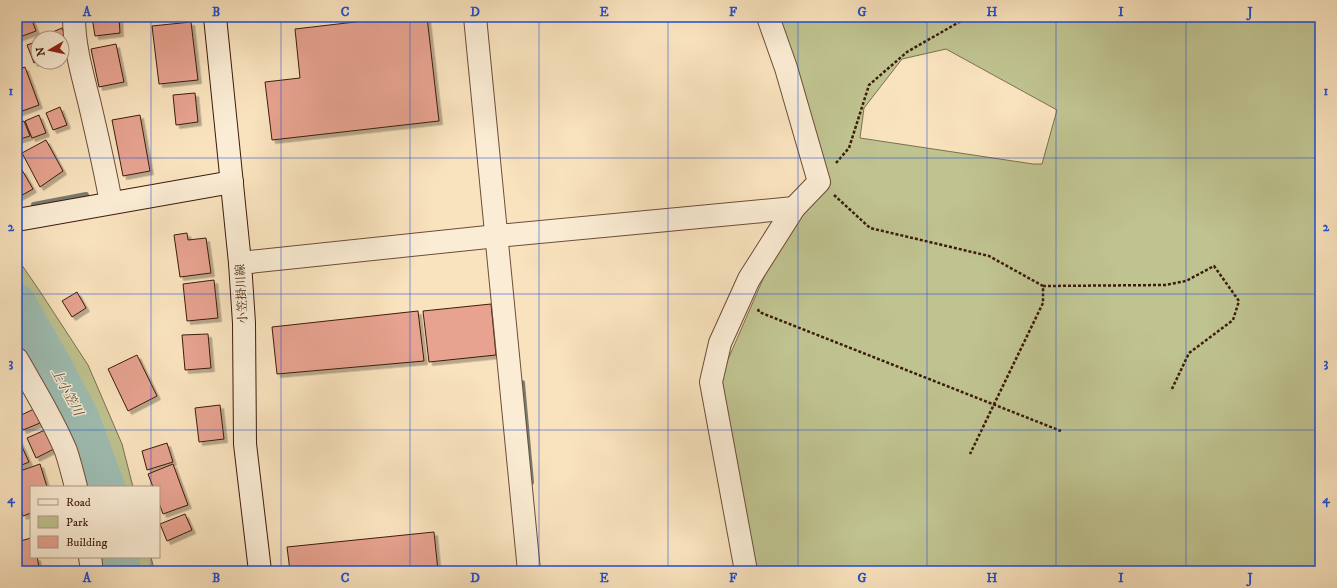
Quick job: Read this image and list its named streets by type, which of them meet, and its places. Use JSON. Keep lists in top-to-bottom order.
{
  "streets": {
    "street": ["小笠掛川線"]
  },
  "water": ["上小笠川"],
  "legend": ["Road", "Park", "Building"],
  "north": "left",
  "grid": {
    "columns": [
      "A",
      "B",
      "C",
      "D",
      "E",
      "F",
      "G",
      "H",
      "I",
      "J"
    ],
    "rows": [
      "1",
      "2",
      "3",
      "4"
    ]
  }
}
